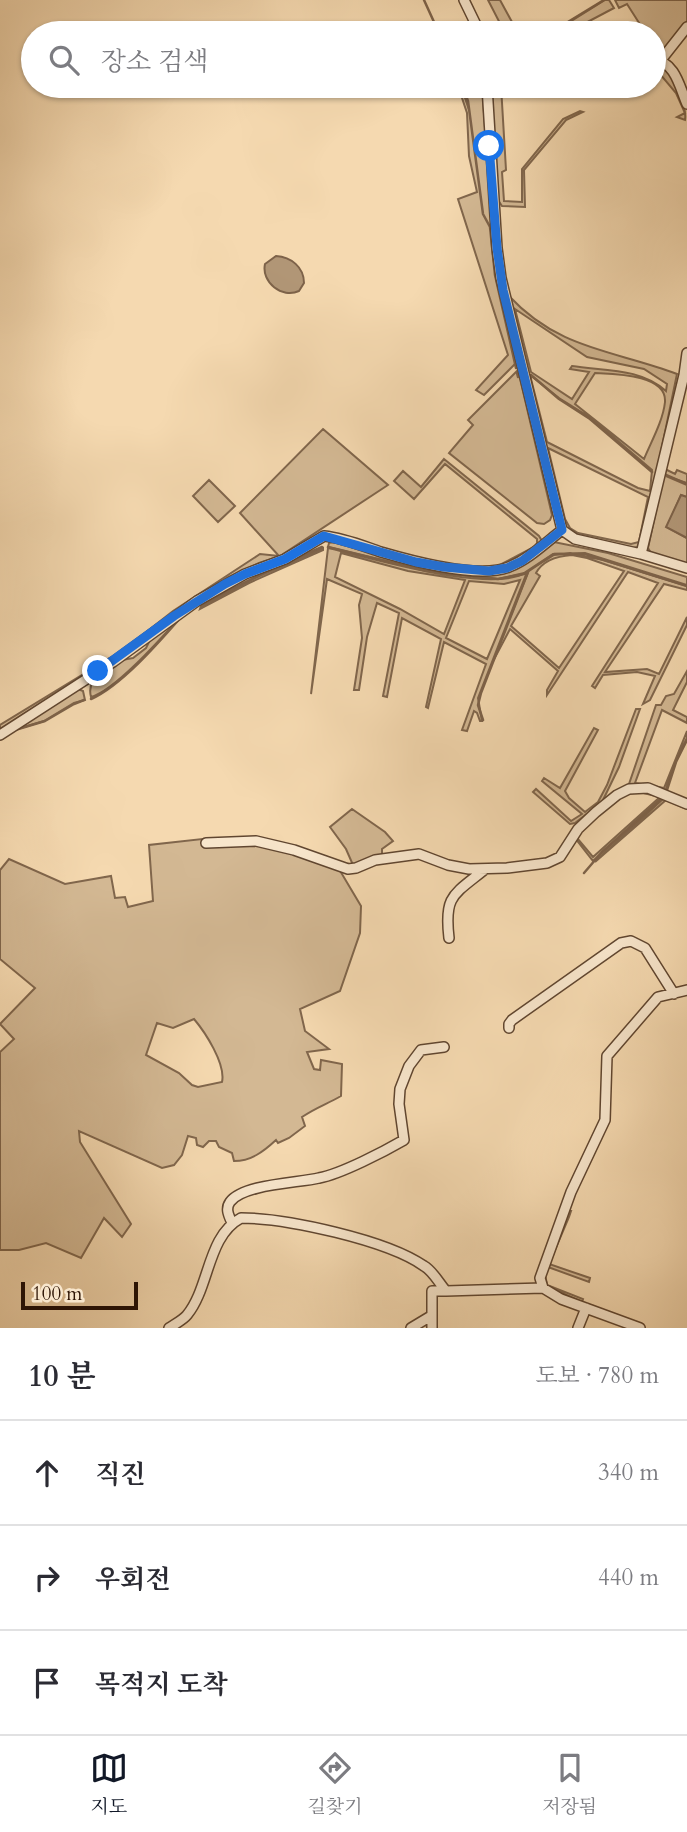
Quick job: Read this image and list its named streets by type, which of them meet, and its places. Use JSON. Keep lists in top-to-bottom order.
{
  "scale_bar": "100 m",
  "page": {
    "search": "장소 검색",
    "scale": "100 m",
    "heading": ["10 분", "도보 · 780 m"],
    "list": [
      ["직진", "340 m"],
      ["우회전", "440 m"],
      "목적지 도착"
    ],
    "nav": ["지도", "길찾기", "저장됨"]
  }
}
